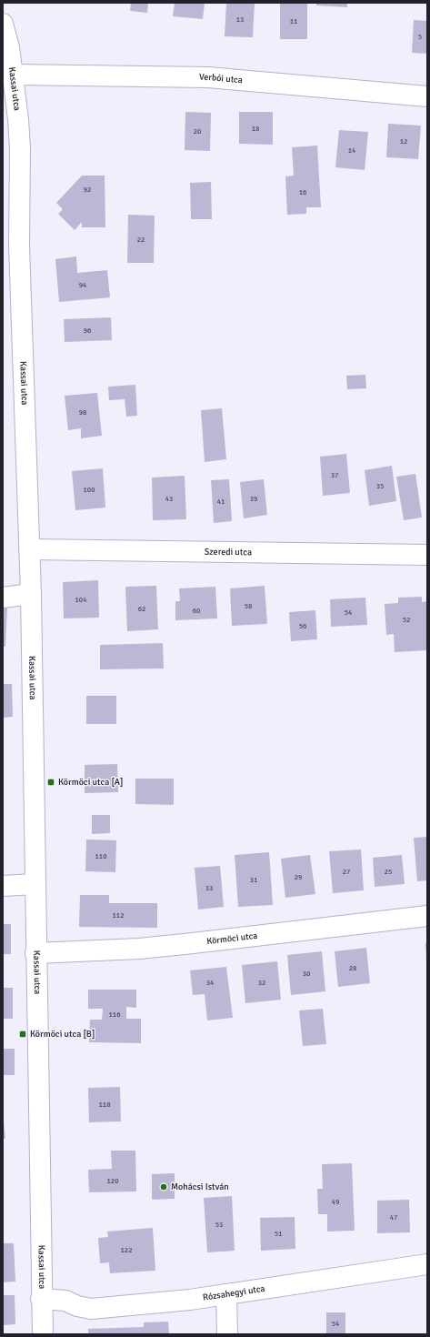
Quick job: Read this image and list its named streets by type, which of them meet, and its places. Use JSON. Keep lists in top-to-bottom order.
{
  "streets": {
    "street": [
      "Verbói utca",
      "Kassai utca",
      "Szeredi utca",
      "Körmöci utca",
      "Rózsahegyi utca"
    ]
  },
  "crossings": [
    ["Verbói utca", "Kassai utca"],
    ["Kassai utca", "Szeredi utca"],
    ["Kassai utca", "Körmöci utca"],
    ["Kassai utca", "Rózsahegyi utca"]
  ],
  "places": {
    "transit": ["Körmöci utca [A]", "Körmöci utca [B]"],
    "other": ["Mohácsi István"]
  },
  "house_numbers": [
    "13",
    "11",
    "5",
    "18",
    "20",
    "12",
    "14",
    "92",
    "16",
    "22",
    "94",
    "96",
    "98",
    "37",
    "35",
    "100",
    "43",
    "39",
    "41",
    "104",
    "58",
    "62",
    "60",
    "54",
    "52",
    "56",
    "110",
    "27",
    "25",
    "29",
    "31",
    "33",
    "112",
    "28",
    "30",
    "34",
    "32",
    "116",
    "118",
    "120",
    "49",
    "47",
    "53",
    "51",
    "122",
    "54"
  ]
}
